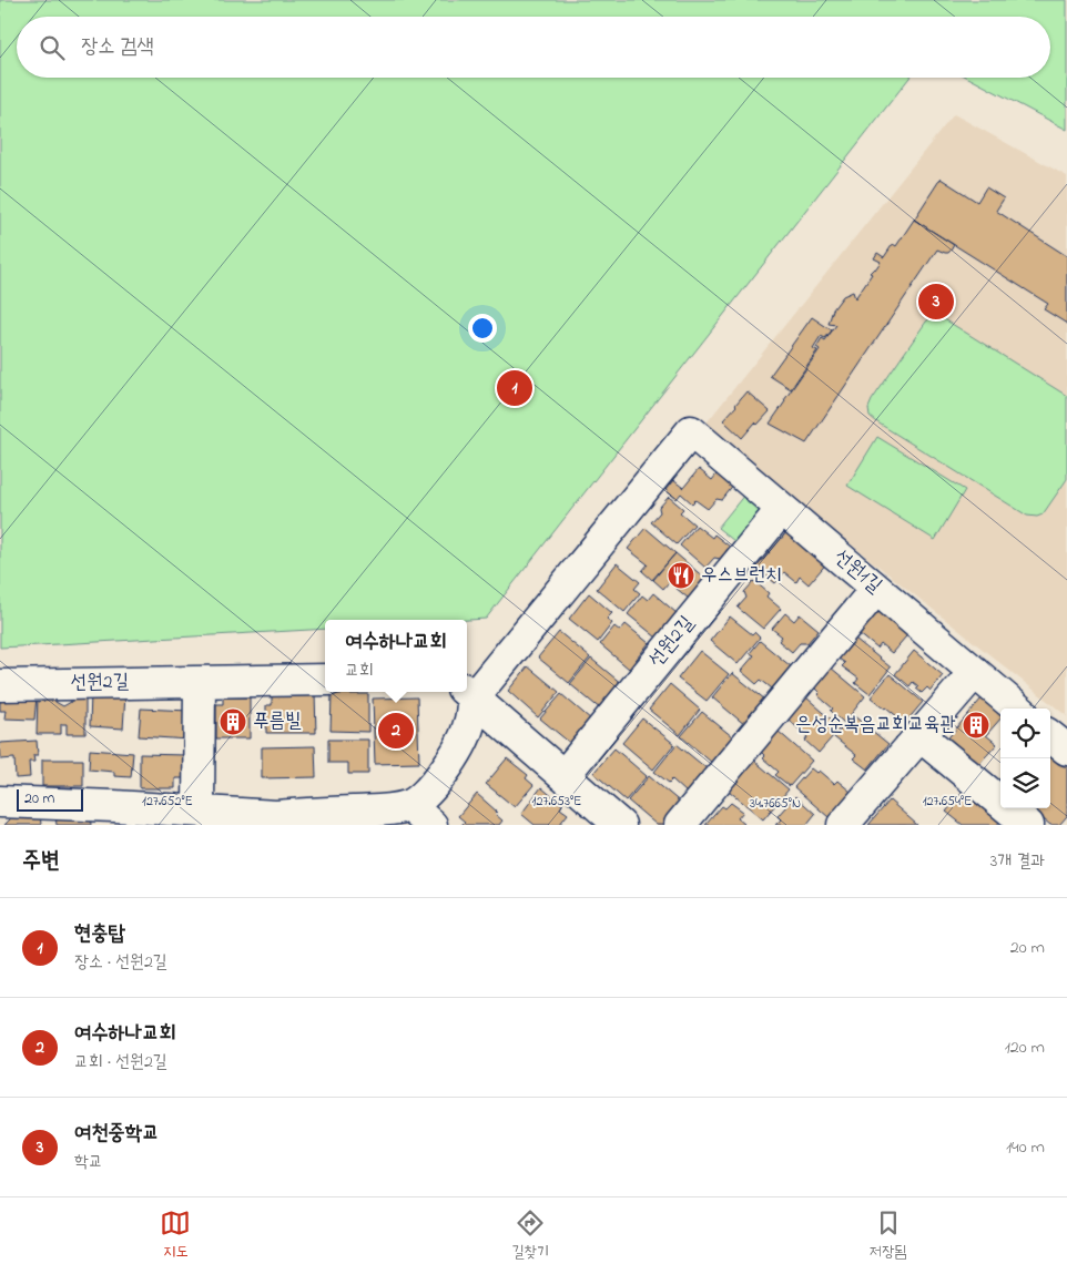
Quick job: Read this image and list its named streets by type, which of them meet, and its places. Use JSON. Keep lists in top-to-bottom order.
{
  "streets": {
    "street": ["선원1길", "선원2길"]
  },
  "crossings": [
    ["선원1길", "선원2길"]
  ],
  "places": {
    "restaurant": ["우스브런치"],
    "building": ["푸름빌", "은성순복음교회교육관"]
  },
  "scale_bar": "20 m",
  "page": {
    "search": "장소 검색",
    "pins": ["3", "1", "2"],
    "popup": ["여수하나교회", "교회"],
    "scale": "20 m",
    "heading": ["주변", "3개 결과"],
    "list": [
      {
        "mark": "1",
        "name": "현충탑",
        "note": "장소 · 선원2길",
        "value": "20 m"
      },
      {
        "mark": "2",
        "name": "여수하나교회",
        "note": "교회 · 선원2길",
        "value": "120 m"
      },
      {
        "mark": "3",
        "name": "여천중학교",
        "note": "학교",
        "value": "140 m"
      }
    ],
    "nav": ["지도", "길찾기", "저장됨"]
  },
  "coordinates": [
    "127.652°E",
    "127.653°E",
    "127.654°E",
    "34.7665°N"
  ]
}
